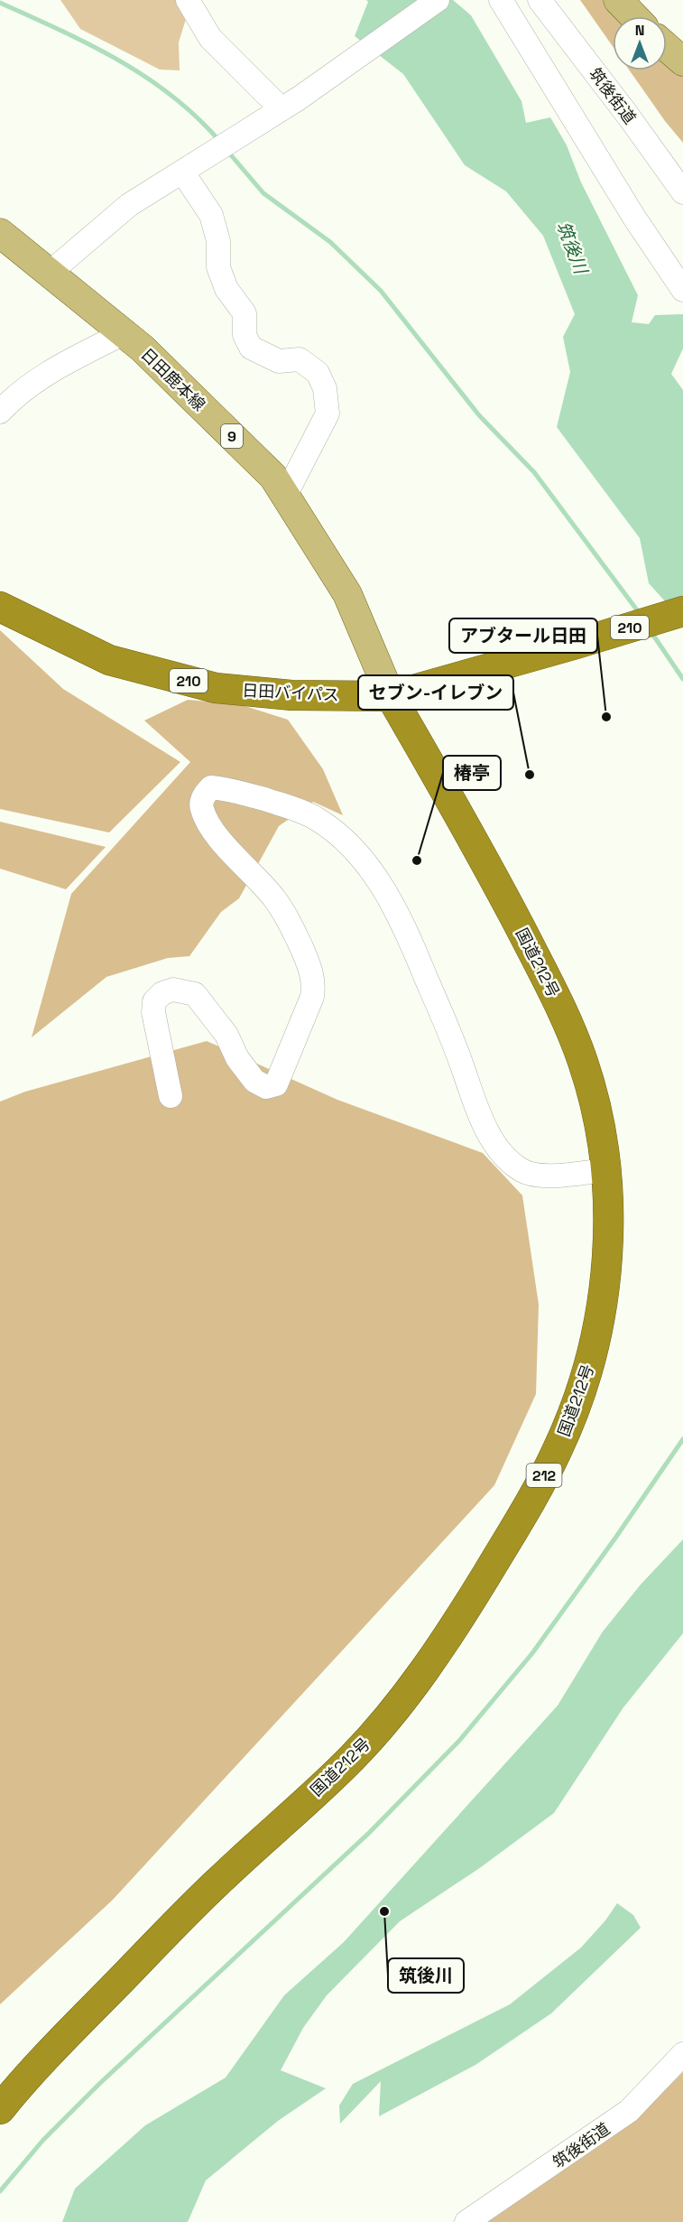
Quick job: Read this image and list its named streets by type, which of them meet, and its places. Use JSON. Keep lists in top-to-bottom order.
{
  "streets": {
    "highway": [
      "210",
      "日田バイパス",
      "国道212号",
      "212"
    ],
    "main road": ["日田鹿本線", "9"],
    "street": ["筑後街道"]
  },
  "crossings": [
    ["日田鹿本線", "日田バイパス"],
    ["日田鹿本線", "国道212号"],
    ["日田バイパス", "国道212号"]
  ],
  "water": ["筑後川"],
  "places": [
    "アブタール日田",
    "セブン-イレブン",
    "椿亭",
    "筑後川"
  ],
  "north": "top"
}
